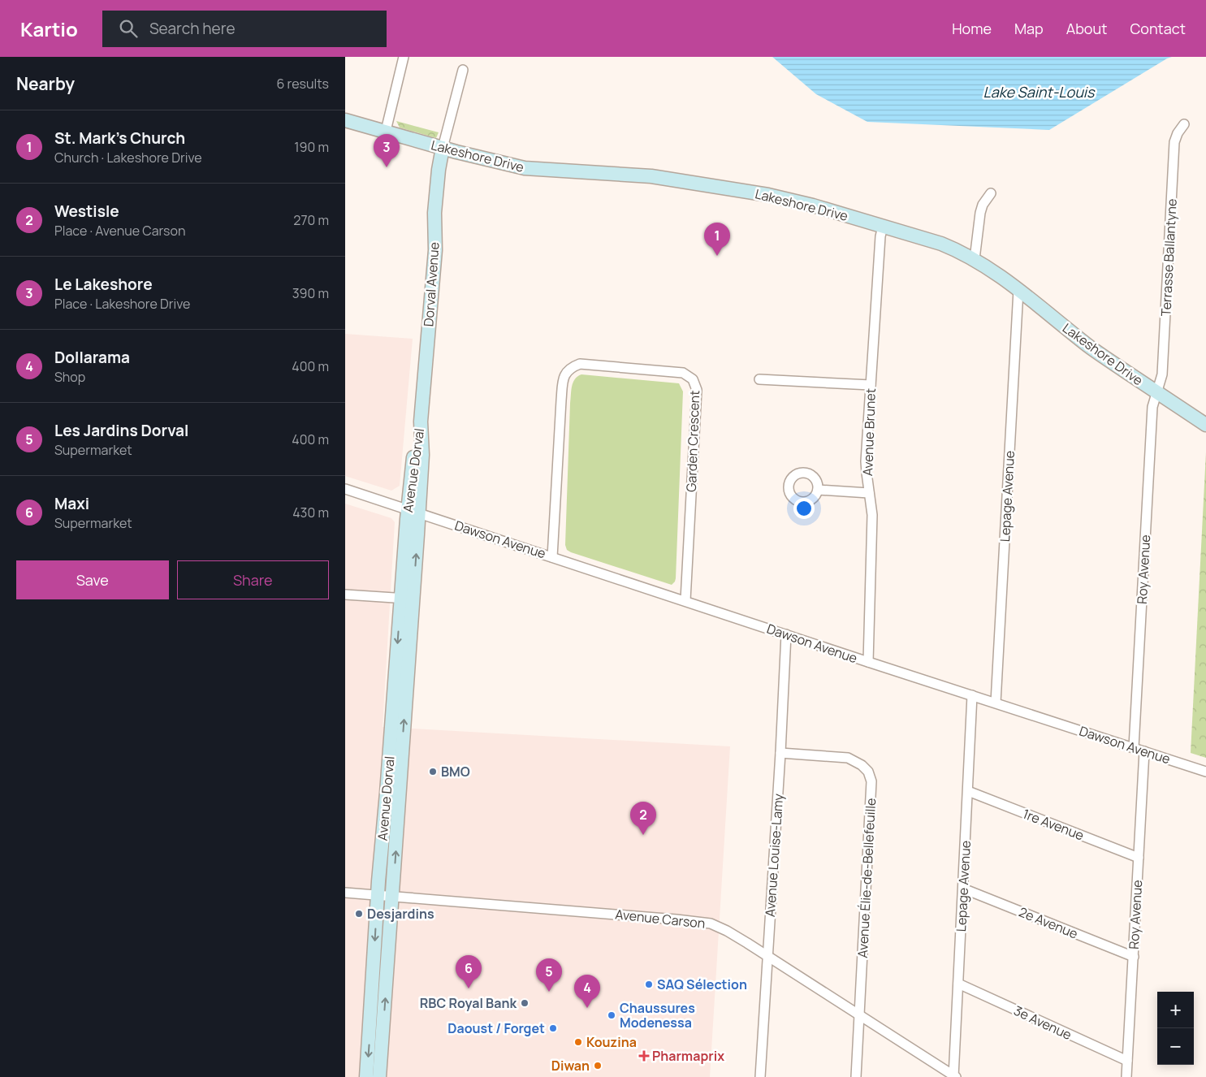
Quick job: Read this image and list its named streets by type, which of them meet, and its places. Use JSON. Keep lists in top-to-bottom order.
{
  "streets": {
    "street": [
      "Lakeshore Drive",
      "Terrasse Ballantyne",
      "Dorval Avenue",
      "Avenue Brunet",
      "Garden Crescent",
      "Avenue Dorval",
      "Lepage Avenue",
      "Dawson Avenue",
      "Roy Avenue",
      "1re Avenue",
      "Avenue Louise-Lamy",
      "Avenue Élie-de-Bellefeuille",
      "Avenue Carson",
      "2e Avenue",
      "3e Avenue"
    ]
  },
  "crossings": [
    ["Lakeshore Drive", "Terrasse Ballantyne"],
    ["Lakeshore Drive", "Dorval Avenue"],
    ["Lakeshore Drive", "Avenue Brunet"],
    ["Lakeshore Drive", "Lepage Avenue"],
    ["Lakeshore Drive", "Roy Avenue"],
    ["Terrasse Ballantyne", "Roy Avenue"],
    ["Dorval Avenue", "Avenue Dorval"],
    ["Avenue Brunet", "Dawson Avenue"],
    ["Garden Crescent", "Dawson Avenue"],
    ["Avenue Dorval", "Dawson Avenue"],
    ["Avenue Dorval", "Avenue Carson"],
    ["Lepage Avenue", "Dawson Avenue"],
    ["Lepage Avenue", "1re Avenue"],
    ["Lepage Avenue", "Avenue Carson"],
    ["Lepage Avenue", "2e Avenue"],
    ["Lepage Avenue", "3e Avenue"],
    ["Dawson Avenue", "Roy Avenue"],
    ["Dawson Avenue", "Avenue Louise-Lamy"],
    ["Roy Avenue", "1re Avenue"],
    ["Roy Avenue", "2e Avenue"],
    ["Roy Avenue", "3e Avenue"],
    ["Avenue Louise-Lamy", "Avenue Élie-de-Bellefeuille"],
    ["Avenue Louise-Lamy", "Avenue Carson"],
    ["Avenue Élie-de-Bellefeuille", "Avenue Carson"]
  ],
  "water": ["Lake Saint-Louis"],
  "places": {
    "other": [
      "BMO",
      "Desjardins",
      "SAQ Sélection",
      "RBC Royal Bank",
      "Chaussures Modenessa",
      "Daoust / Forget",
      "Kouzina",
      "Diwan"
    ],
    "health": ["Pharmaprix"]
  },
  "page": {
    "header": "Kartio",
    "search": "Search here",
    "nav": [
      "Home",
      "Map",
      "About",
      "Contact"
    ],
    "heading": ["Nearby", "6 results"],
    "list": [
      {
        "mark": "1",
        "name": "St. Mark's Church",
        "note": "Church · Lakeshore Drive",
        "value": "190 m"
      },
      {
        "mark": "2",
        "name": "Westisle",
        "note": "Place · Avenue Carson",
        "value": "270 m"
      },
      {
        "mark": "3",
        "name": "Le Lakeshore",
        "note": "Place · Lakeshore Drive",
        "value": "390 m"
      },
      {
        "mark": "4",
        "name": "Dollarama",
        "note": "Shop",
        "value": "400 m"
      },
      {
        "mark": "5",
        "name": "Les Jardins Dorval",
        "note": "Supermarket",
        "value": "400 m"
      },
      {
        "mark": "6",
        "name": "Maxi",
        "note": "Supermarket",
        "value": "430 m"
      }
    ],
    "pins": [
      "3",
      "1",
      "2",
      "6",
      "5",
      "4"
    ],
    "buttons": ["Save", "Share"],
    "map_buttons": ["+", "−"]
  }
}
